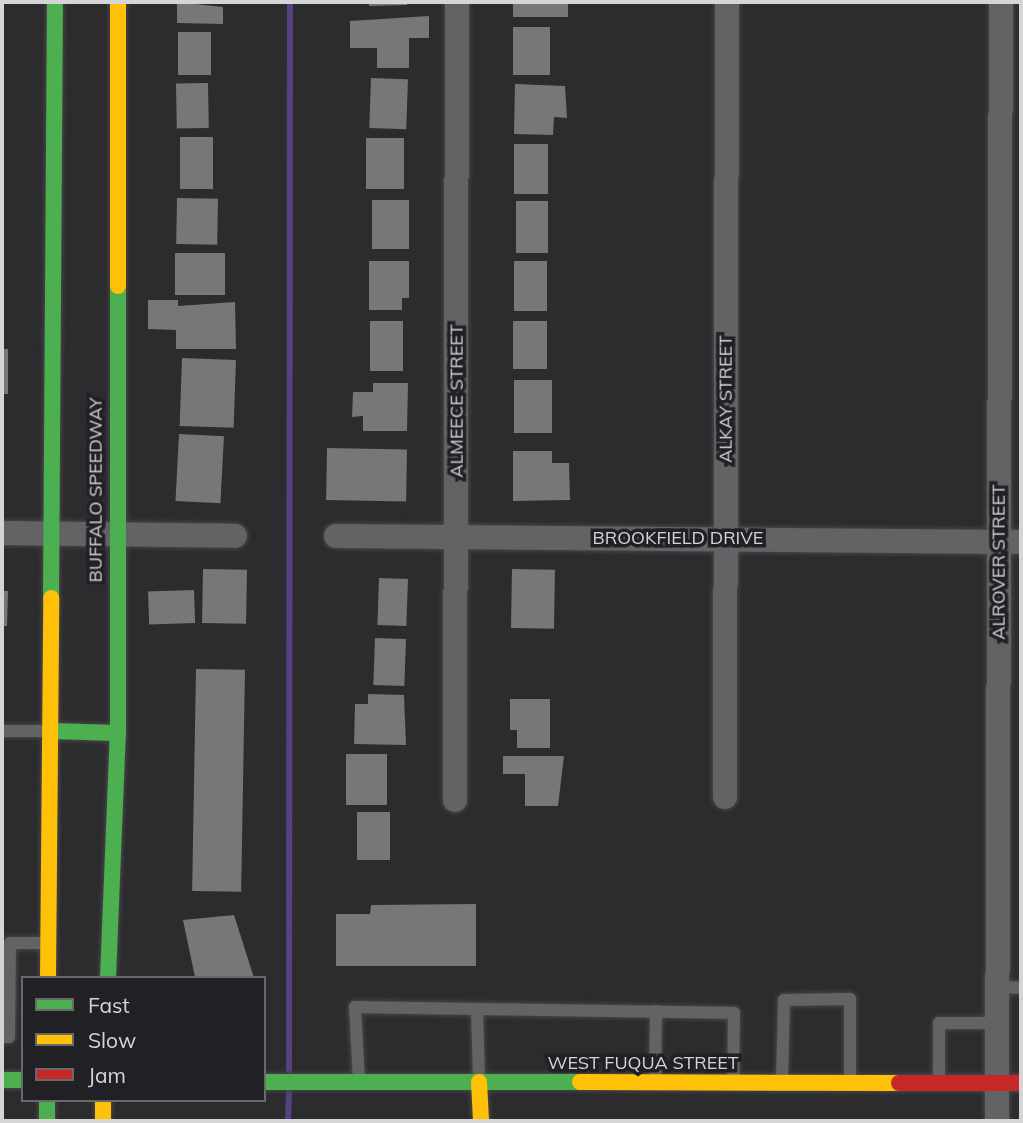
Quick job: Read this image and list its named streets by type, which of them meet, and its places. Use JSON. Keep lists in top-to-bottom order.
{
  "streets": {
    "main road": ["BUFFALO SPEEDWAY", "WEST FUQUA STREET"],
    "street": [
      "ALKAY STREET",
      "ALMEECE STREET",
      "BROOKFIELD DRIVE",
      "ALROVER STREET"
    ]
  },
  "crossings": [
    ["ALKAY STREET", "BROOKFIELD DRIVE"],
    ["ALMEECE STREET", "BROOKFIELD DRIVE"],
    ["BROOKFIELD DRIVE", "ALROVER STREET"],
    ["ALROVER STREET", "WEST FUQUA STREET"]
  ],
  "legend": ["Fast", "Slow", "Jam"]
}
